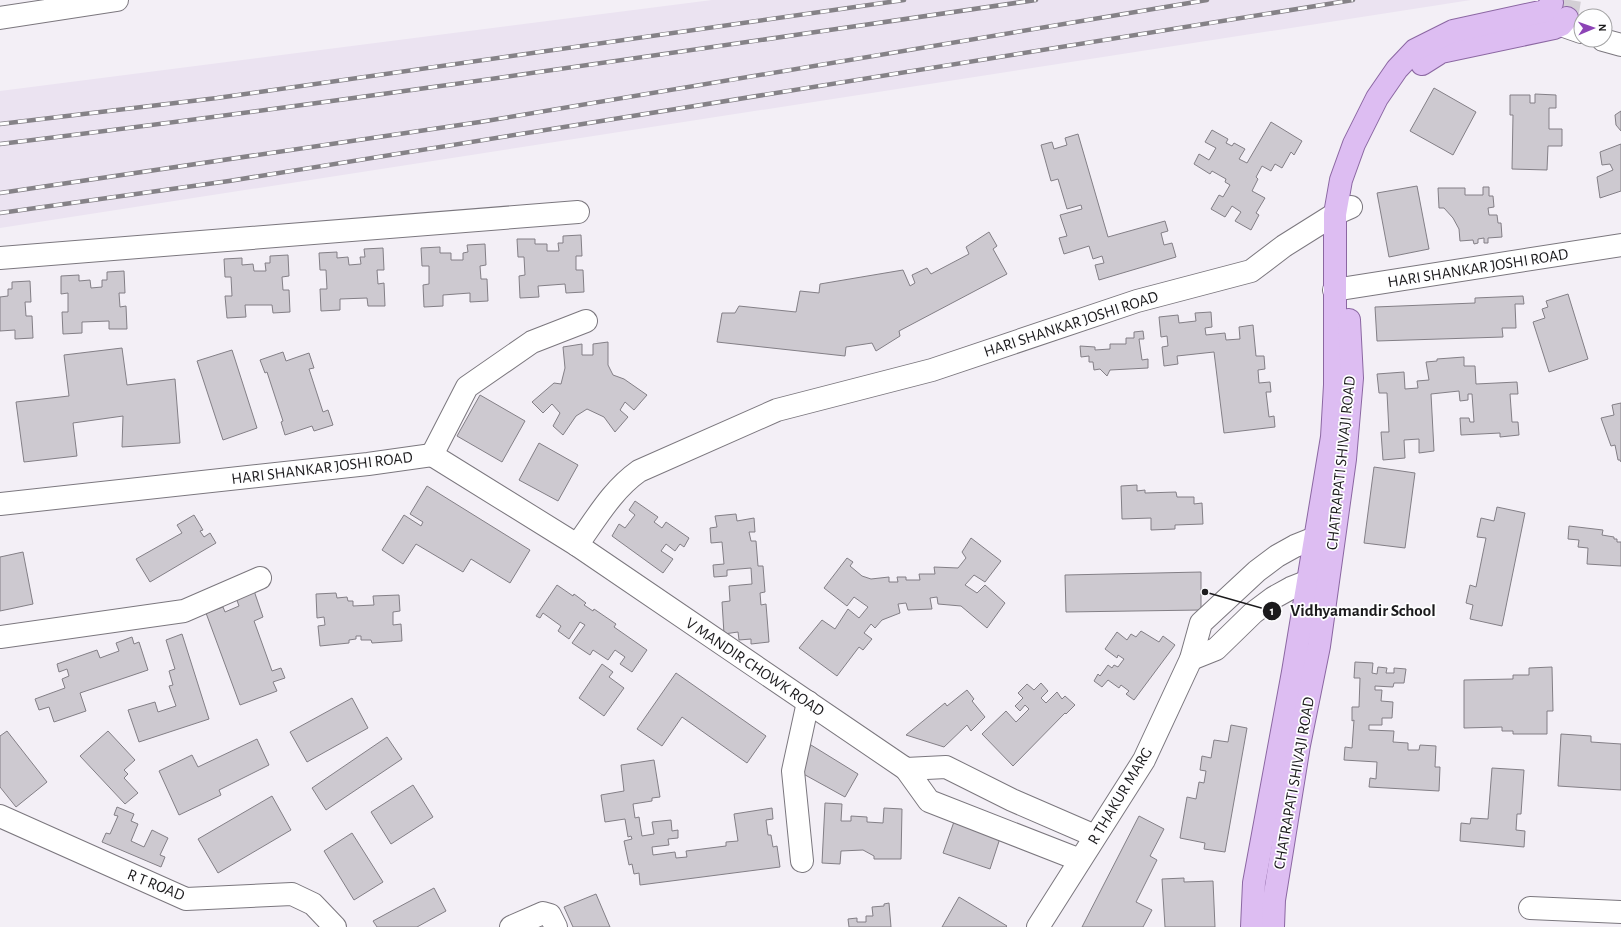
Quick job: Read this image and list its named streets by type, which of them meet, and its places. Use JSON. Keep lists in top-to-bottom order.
{
  "streets": {
    "main road": ["CHATRAPATI SHIVAJI ROAD"],
    "street": [
      "HARI SHANKAR JOSHI ROAD",
      "V MANDIR CHOWK ROAD",
      "R THAKUR MARG",
      "R T ROAD"
    ]
  },
  "crossings": [
    ["HARI SHANKAR JOSHI ROAD", "CHATRAPATI SHIVAJI ROAD"],
    ["HARI SHANKAR JOSHI ROAD", "V MANDIR CHOWK ROAD"],
    ["CHATRAPATI SHIVAJI ROAD", "R THAKUR MARG"],
    ["V MANDIR CHOWK ROAD", "R THAKUR MARG"]
  ],
  "places": ["Vidhyamandir School"],
  "north": "right"
}
